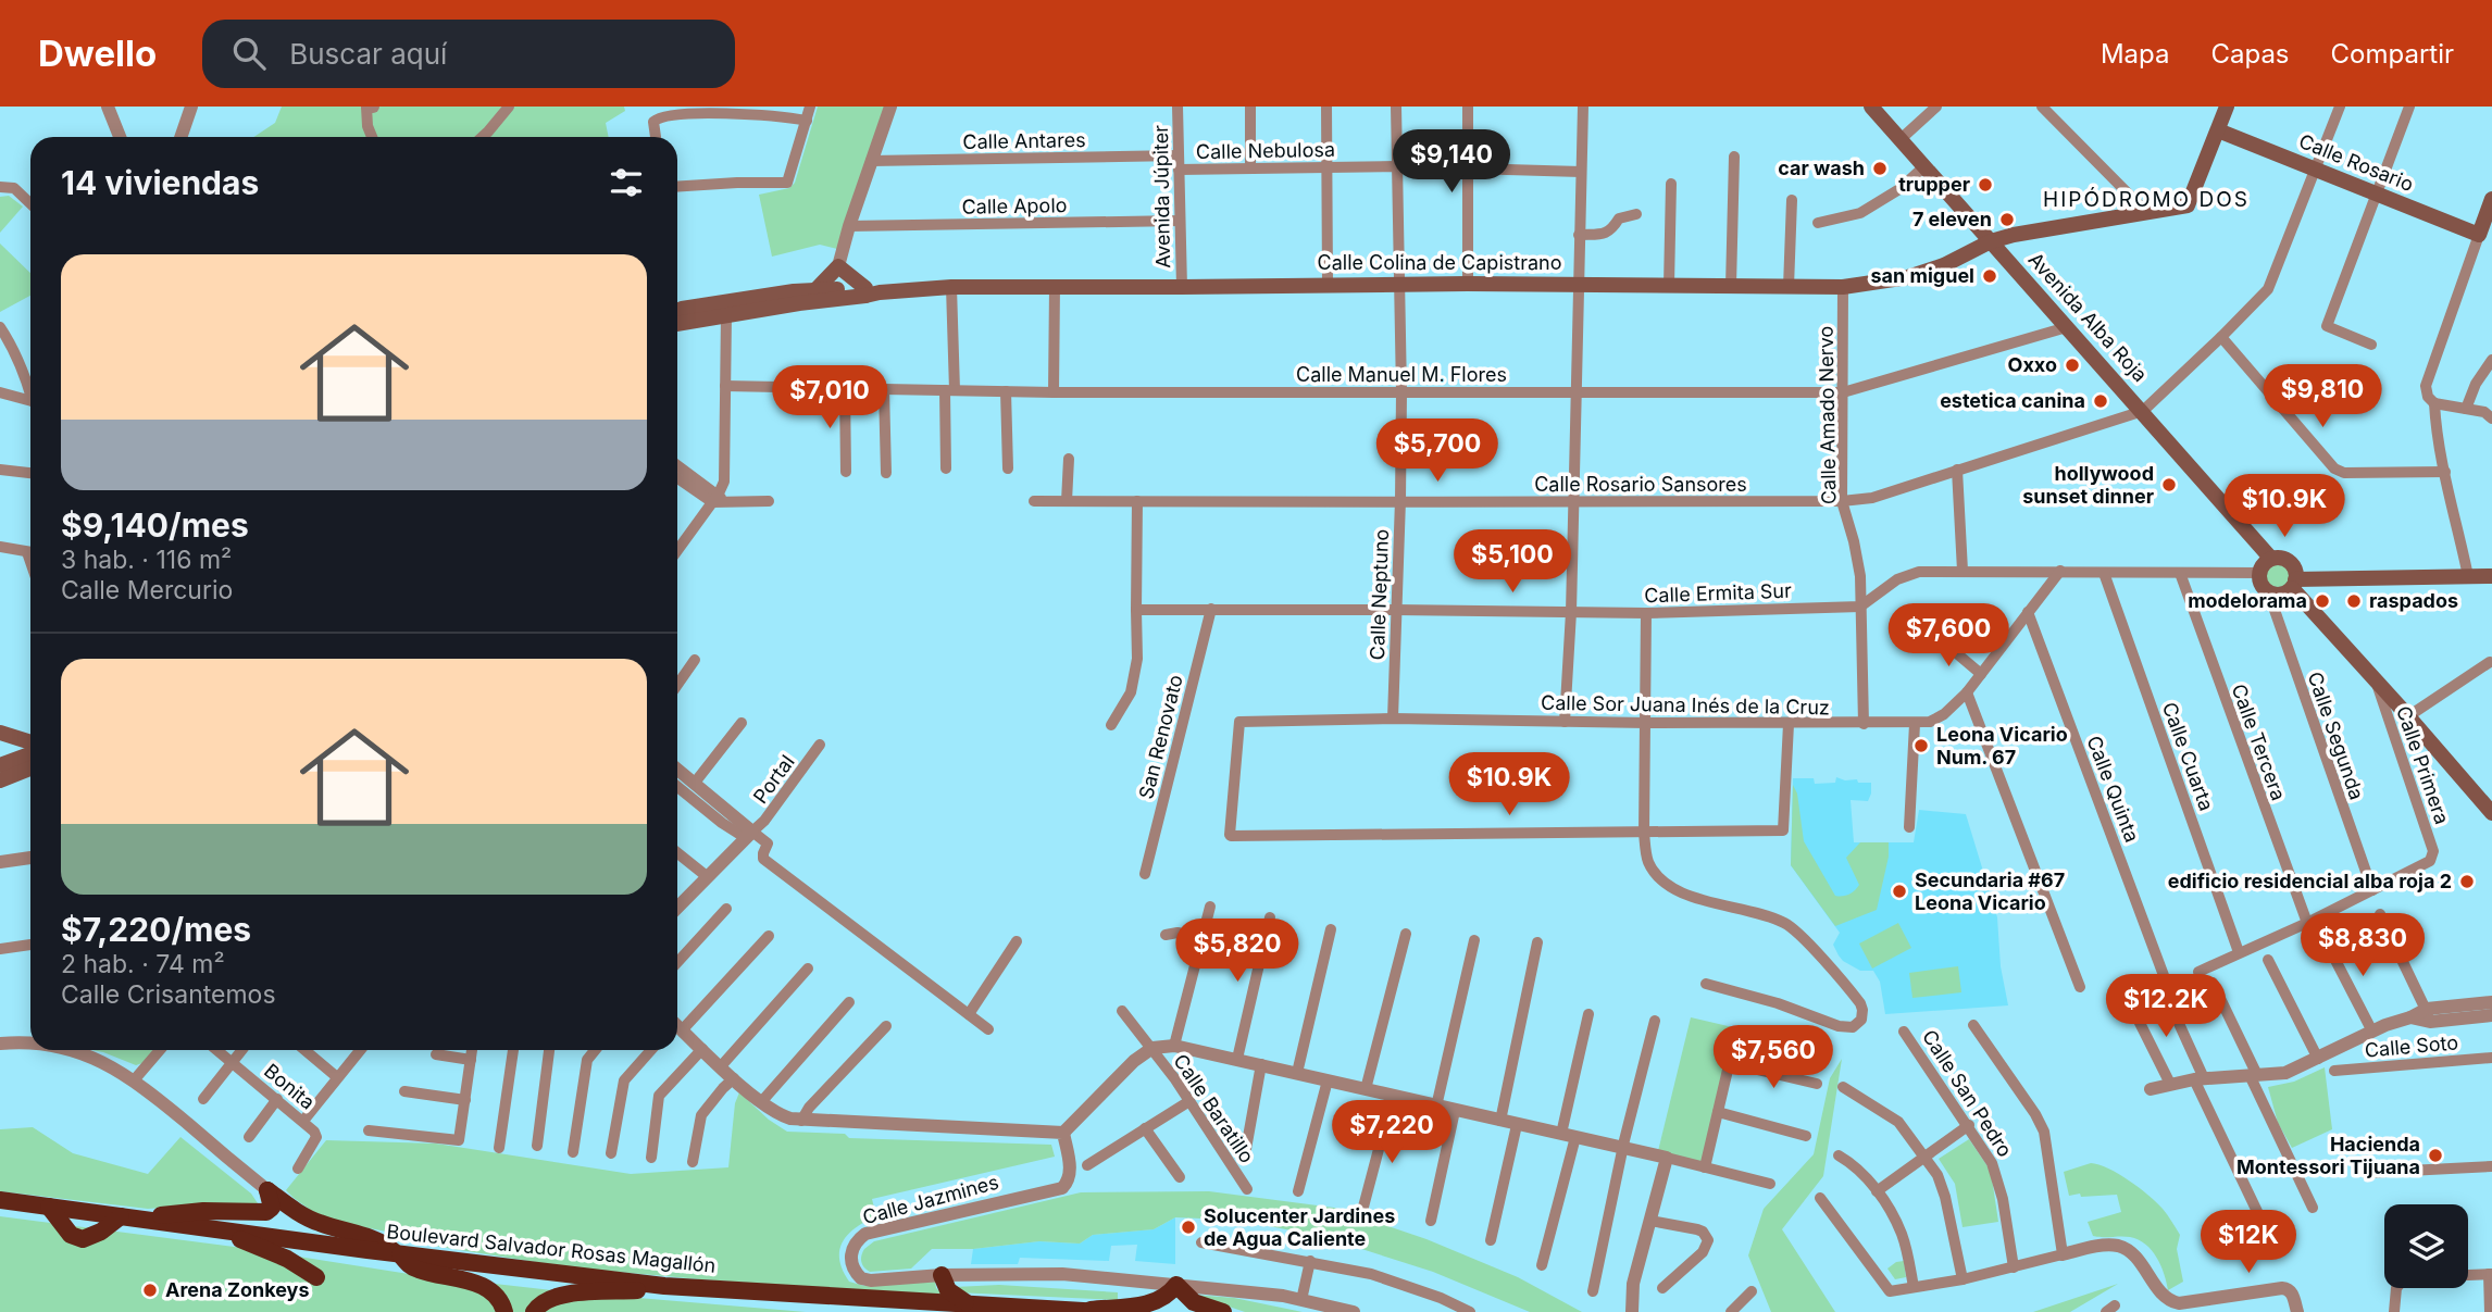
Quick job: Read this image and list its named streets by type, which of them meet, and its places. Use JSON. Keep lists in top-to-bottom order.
{
  "streets": {
    "highway": ["Boulevard Salvador Rosas Magallón"],
    "main road": ["Calle Rosario", "Calle Colina de Capistrano", "Avenida Alba Roja"],
    "street": [
      "Calle Antares",
      "Calle Nebulosa",
      "Avenida Júpiter",
      "Calle Apolo",
      "Calle Manuel M. Flores",
      "Calle Amado Nervo",
      "Calle Rosario Sansores",
      "Calle Ermita Sur",
      "Calle Neptuno",
      "Calle Sor Juana Inés de la Cruz",
      "Calle Segunda",
      "San Renovato",
      "Calle Tercera",
      "Calle Cuarta",
      "Calle Primera",
      "Portal",
      "Calle Quinta",
      "Calle Soto",
      "Bonita",
      "Calle San Pedro",
      "Calle Baratillo",
      "Calle Jazmines"
    ]
  },
  "crossings": [
    ["Calle Antares", "Avenida Júpiter"],
    ["Calle Nebulosa", "Avenida Júpiter"],
    ["Calle Nebulosa", "Calle Neptuno"],
    ["Calle Rosario", "Calle Colina de Capistrano"],
    ["Avenida Júpiter", "Calle Apolo"],
    ["Avenida Júpiter", "Calle Colina de Capistrano"],
    ["Calle Colina de Capistrano", "Avenida Alba Roja"],
    ["Calle Colina de Capistrano", "Calle Amado Nervo"],
    ["Calle Colina de Capistrano", "Calle Neptuno"],
    ["Avenida Alba Roja", "Calle Manuel M. Flores"],
    ["Avenida Alba Roja", "Calle Rosario Sansores"],
    ["Avenida Alba Roja", "Calle Segunda"],
    ["Calle Manuel M. Flores", "Calle Amado Nervo"],
    ["Calle Manuel M. Flores", "Calle Neptuno"],
    ["Calle Amado Nervo", "Calle Rosario Sansores"],
    ["Calle Amado Nervo", "Calle Ermita Sur"],
    ["Calle Amado Nervo", "Calle Sor Juana Inés de la Cruz"],
    ["Calle Rosario Sansores", "Calle Neptuno"],
    ["Calle Ermita Sur", "Calle Neptuno"],
    ["Calle Ermita Sur", "San Renovato"],
    ["Calle Neptuno", "Calle Sor Juana Inés de la Cruz"],
    ["Calle Sor Juana Inés de la Cruz", "Calle Quinta"],
    ["Calle Segunda", "Calle Primera"]
  ],
  "districts": ["HIPÓDROMO DOS"],
  "places": [
    "car wash",
    "trupper",
    "7 eleven",
    "san miguel",
    "Oxxo",
    "estetica canina",
    "hollywood sunset dinner",
    "modelorama",
    "raspados",
    "Leona Vicario Num. 67",
    "edificio residencial alba roja 2",
    "Secundaria #67 Leona Vicario",
    "Hacienda Montessori Tijuana",
    "Solucenter Jardines de Agua Caliente",
    "Arena Zonkeys"
  ],
  "page": {
    "header": "Dwello",
    "search": "Buscar aquí",
    "nav": ["Mapa", "Capas", "Compartir"],
    "price": [
      "$9,140",
      "$9,810",
      "$7,010",
      "$5,700",
      "$10.9K",
      "$5,100",
      "$7,600",
      "$10.9K",
      "$8,830",
      "$5,820",
      "$12.2K",
      "$7,560",
      "$7,220",
      "$12K"
    ],
    "heading": "14 viviendas",
    "list": [
      {
        "name": "$9,140/mes",
        "note": "3 hab. · 116 m² · Calle Mercurio"
      },
      {
        "name": "$7,220/mes",
        "note": "2 hab. · 74 m² · Calle Crisantemos"
      }
    ]
  }
}
